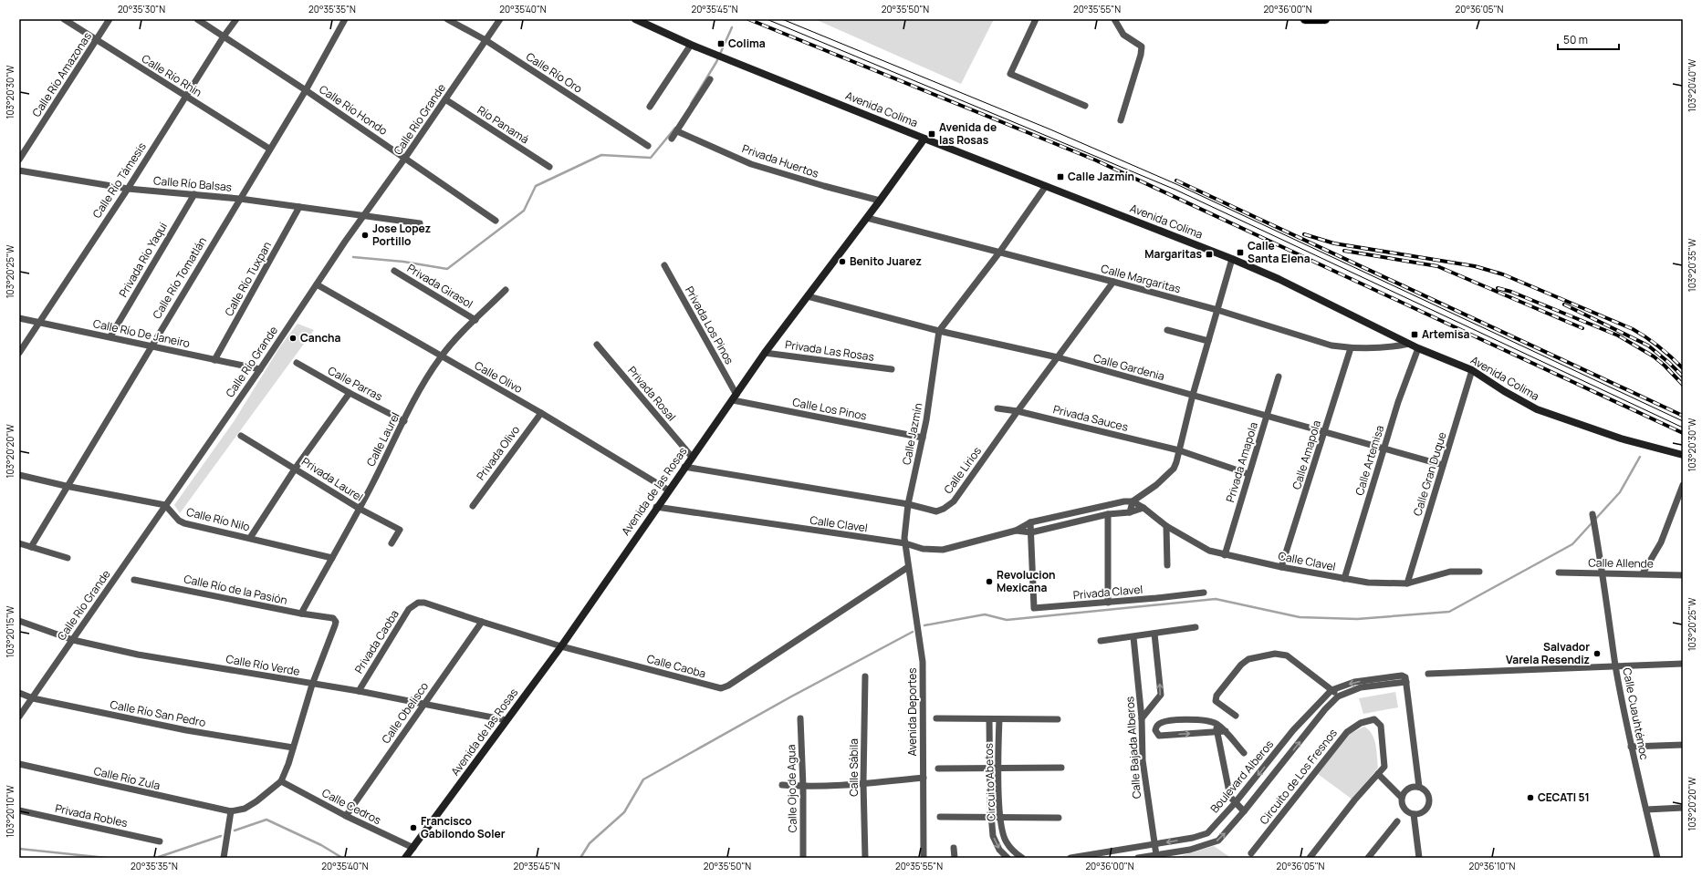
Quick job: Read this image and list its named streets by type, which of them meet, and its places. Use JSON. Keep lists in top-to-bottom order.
{
  "streets": {
    "street": [
      "Calle Río Oro",
      "Calle Río Amazonas",
      "Calle Río Rhin",
      "Avenida Colima",
      "Calle Río Hondo",
      "Calle Río Grande",
      "Río Panamá",
      "Privada Huertos",
      "Calle Río Támesis",
      "Calle Río Balsas",
      "Privada Río Yaqui",
      "Calle Río Tomatlán",
      "Calle Río Tuxpan",
      "Calle Margaritas",
      "Privada Girasol",
      "Privada Los Pinos",
      "Calle Río De Janeiro",
      "Privada Las Rosas",
      "Calle Gardenia",
      "Calle Olivo",
      "Calle Parras",
      "Privada Rosal",
      "Calle Los Pinos",
      "Privada Sauces",
      "Calle Jazmín",
      "Calle Laurel",
      "Privada Olivo",
      "Calle Amapola",
      "Calle Artemisa",
      "Privada Amapola",
      "Calle Lirios",
      "Calle Gran Duque",
      "Privada Laurel",
      "Avenida de las Rosas",
      "Calle Río Nilo",
      "Calle Clavel",
      "Calle Allende",
      "Calle Río de la Pasión",
      "Privada Clavel",
      "Privada Caoba",
      "Calle Río Verde",
      "Calle Caoba",
      "Avenida Deportes",
      "Calle Obelisco",
      "Calle Río San Pedro",
      "Calle Cuauhtémoc",
      "Calle Bajada Alberos",
      "Calle Sábila",
      "Boulevard Alberos",
      "Circuito de Los Fresnos",
      "Calle Río Zula",
      "Circuito Abetos",
      "Calle Ojo de Agua",
      "Calle Cedros",
      "Privada Robles"
    ]
  },
  "crossings": [
    ["Calle Río Oro", "Calle Río Grande"],
    ["Calle Río Amazonas", "Calle Río Rhin"],
    ["Calle Río Rhin", "Calle Río Támesis"],
    ["Calle Río Rhin", "Calle Río Tomatlán"],
    ["Avenida Colima", "Calle Margaritas"],
    ["Avenida Colima", "Calle Jazmín"],
    ["Avenida Colima", "Calle Artemisa"],
    ["Avenida Colima", "Calle Gran Duque"],
    ["Avenida Colima", "Avenida de las Rosas"],
    ["Calle Río Hondo", "Calle Río Grande"],
    ["Calle Río Hondo", "Calle Río Támesis"],
    ["Calle Río Hondo", "Calle Río Tomatlán"],
    ["Calle Río Grande", "Río Panamá"],
    ["Calle Río Grande", "Calle Río Balsas"],
    ["Calle Río Grande", "Calle Río De Janeiro"],
    ["Calle Río Grande", "Calle Olivo"],
    ["Calle Río Grande", "Calle Río Nilo"],
    ["Calle Río Grande", "Calle Río Verde"],
    ["Calle Río Grande", "Calle Río San Pedro"],
    ["Privada Huertos", "Avenida de las Rosas"],
    ["Calle Río Támesis", "Calle Río Balsas"],
    ["Calle Río Támesis", "Calle Río De Janeiro"],
    ["Calle Río Balsas", "Privada Río Yaqui"],
    ["Calle Río Balsas", "Calle Río Tomatlán"],
    ["Calle Río Balsas", "Calle Río Tuxpan"],
    ["Privada Río Yaqui", "Calle Río De Janeiro"],
    ["Calle Río Tomatlán", "Calle Río De Janeiro"],
    ["Calle Río Tuxpan", "Calle Río De Janeiro"],
    ["Calle Margaritas", "Calle Jazmín"],
    ["Calle Margaritas", "Calle Amapola"],
    ["Calle Margaritas", "Calle Lirios"],
    ["Calle Margaritas", "Avenida de las Rosas"],
    ["Privada Girasol", "Calle Laurel"],
    ["Privada Los Pinos", "Calle Los Pinos"],
    ["Privada Los Pinos", "Avenida de las Rosas"],
    ["Privada Las Rosas", "Avenida de las Rosas"],
    ["Calle Gardenia", "Calle Jazmín"],
    ["Calle Gardenia", "Calle Amapola"],
    ["Calle Gardenia", "Calle Artemisa"],
    ["Calle Gardenia", "Privada Amapola"],
    ["Calle Gardenia", "Calle Lirios"],
    ["Calle Gardenia", "Calle Gran Duque"],
    ["Calle Gardenia", "Avenida de las Rosas"],
    ["Calle Olivo", "Calle Laurel"],
    ["Calle Olivo", "Privada Olivo"],
    ["Calle Olivo", "Avenida de las Rosas"],
    ["Calle Parras", "Calle Laurel"],
    ["Privada Rosal", "Avenida de las Rosas"],
    ["Calle Los Pinos", "Calle Jazmín"],
    ["Calle Los Pinos", "Avenida de las Rosas"],
    ["Privada Sauces", "Privada Amapola"],
    ["Privada Sauces", "Calle Lirios"],
    ["Calle Jazmín", "Calle Lirios"],
    ["Calle Jazmín", "Calle Clavel"],
    ["Calle Jazmín", "Calle Caoba"],
    ["Calle Jazmín", "Avenida Deportes"],
    ["Calle Laurel", "Privada Laurel"],
    ["Calle Laurel", "Calle Río Nilo"],
    ["Calle Laurel", "Calle Río de la Pasión"],
    ["Calle Amapola", "Calle Clavel"],
    ["Calle Artemisa", "Calle Clavel"],
    ["Privada Amapola", "Calle Clavel"],
    ["Calle Lirios", "Avenida de las Rosas"],
    ["Calle Gran Duque", "Calle Clavel"],
    ["Avenida de las Rosas", "Calle Clavel"],
    ["Avenida de las Rosas", "Calle Río Verde"],
    ["Avenida de las Rosas", "Calle Caoba"],
    ["Avenida de las Rosas", "Calle Cedros"],
    ["Calle Clavel", "Privada Clavel"],
    ["Calle Allende", "Calle Cuauhtémoc"],
    ["Calle Río de la Pasión", "Calle Río Verde"],
    ["Privada Caoba", "Calle Río Verde"],
    ["Privada Caoba", "Calle Caoba"],
    ["Calle Río Verde", "Calle Obelisco"],
    ["Calle Caoba", "Avenida Deportes"],
    ["Calle Caoba", "Calle Obelisco"],
    ["Calle Obelisco", "Calle Cedros"],
    ["Calle Bajada Alberos", "Boulevard Alberos"]
  ],
  "places": {
    "transit": [
      "Colima",
      "Avenida de las Rosas",
      "Calle Jazmín",
      "Calle Santa Elena",
      "Margaritas",
      "Artemisa"
    ],
    "other": [
      "Jose Lopez Portillo",
      "Benito Juarez",
      "Cancha",
      "Revolucion Mexicana",
      "Salvador Varela Resendiz",
      "CECATI 51",
      "Francisco Gabilondo Soler"
    ]
  },
  "scale_bar": "50 m",
  "coordinates": [
    "20°35'30\"N",
    "20°35'35\"N",
    "20°35'40\"N",
    "20°35'45\"N",
    "20°35'50\"N",
    "20°35'55\"N",
    "20°36'00\"N",
    "20°36'05\"N",
    "103°20'40\"W",
    "103°20'30\"W",
    "103°20'35\"W",
    "103°20'25\"W",
    "103°20'20\"W",
    "103°20'15\"W",
    "103°20'10\"W",
    "20°36'10\"N"
  ]
}
